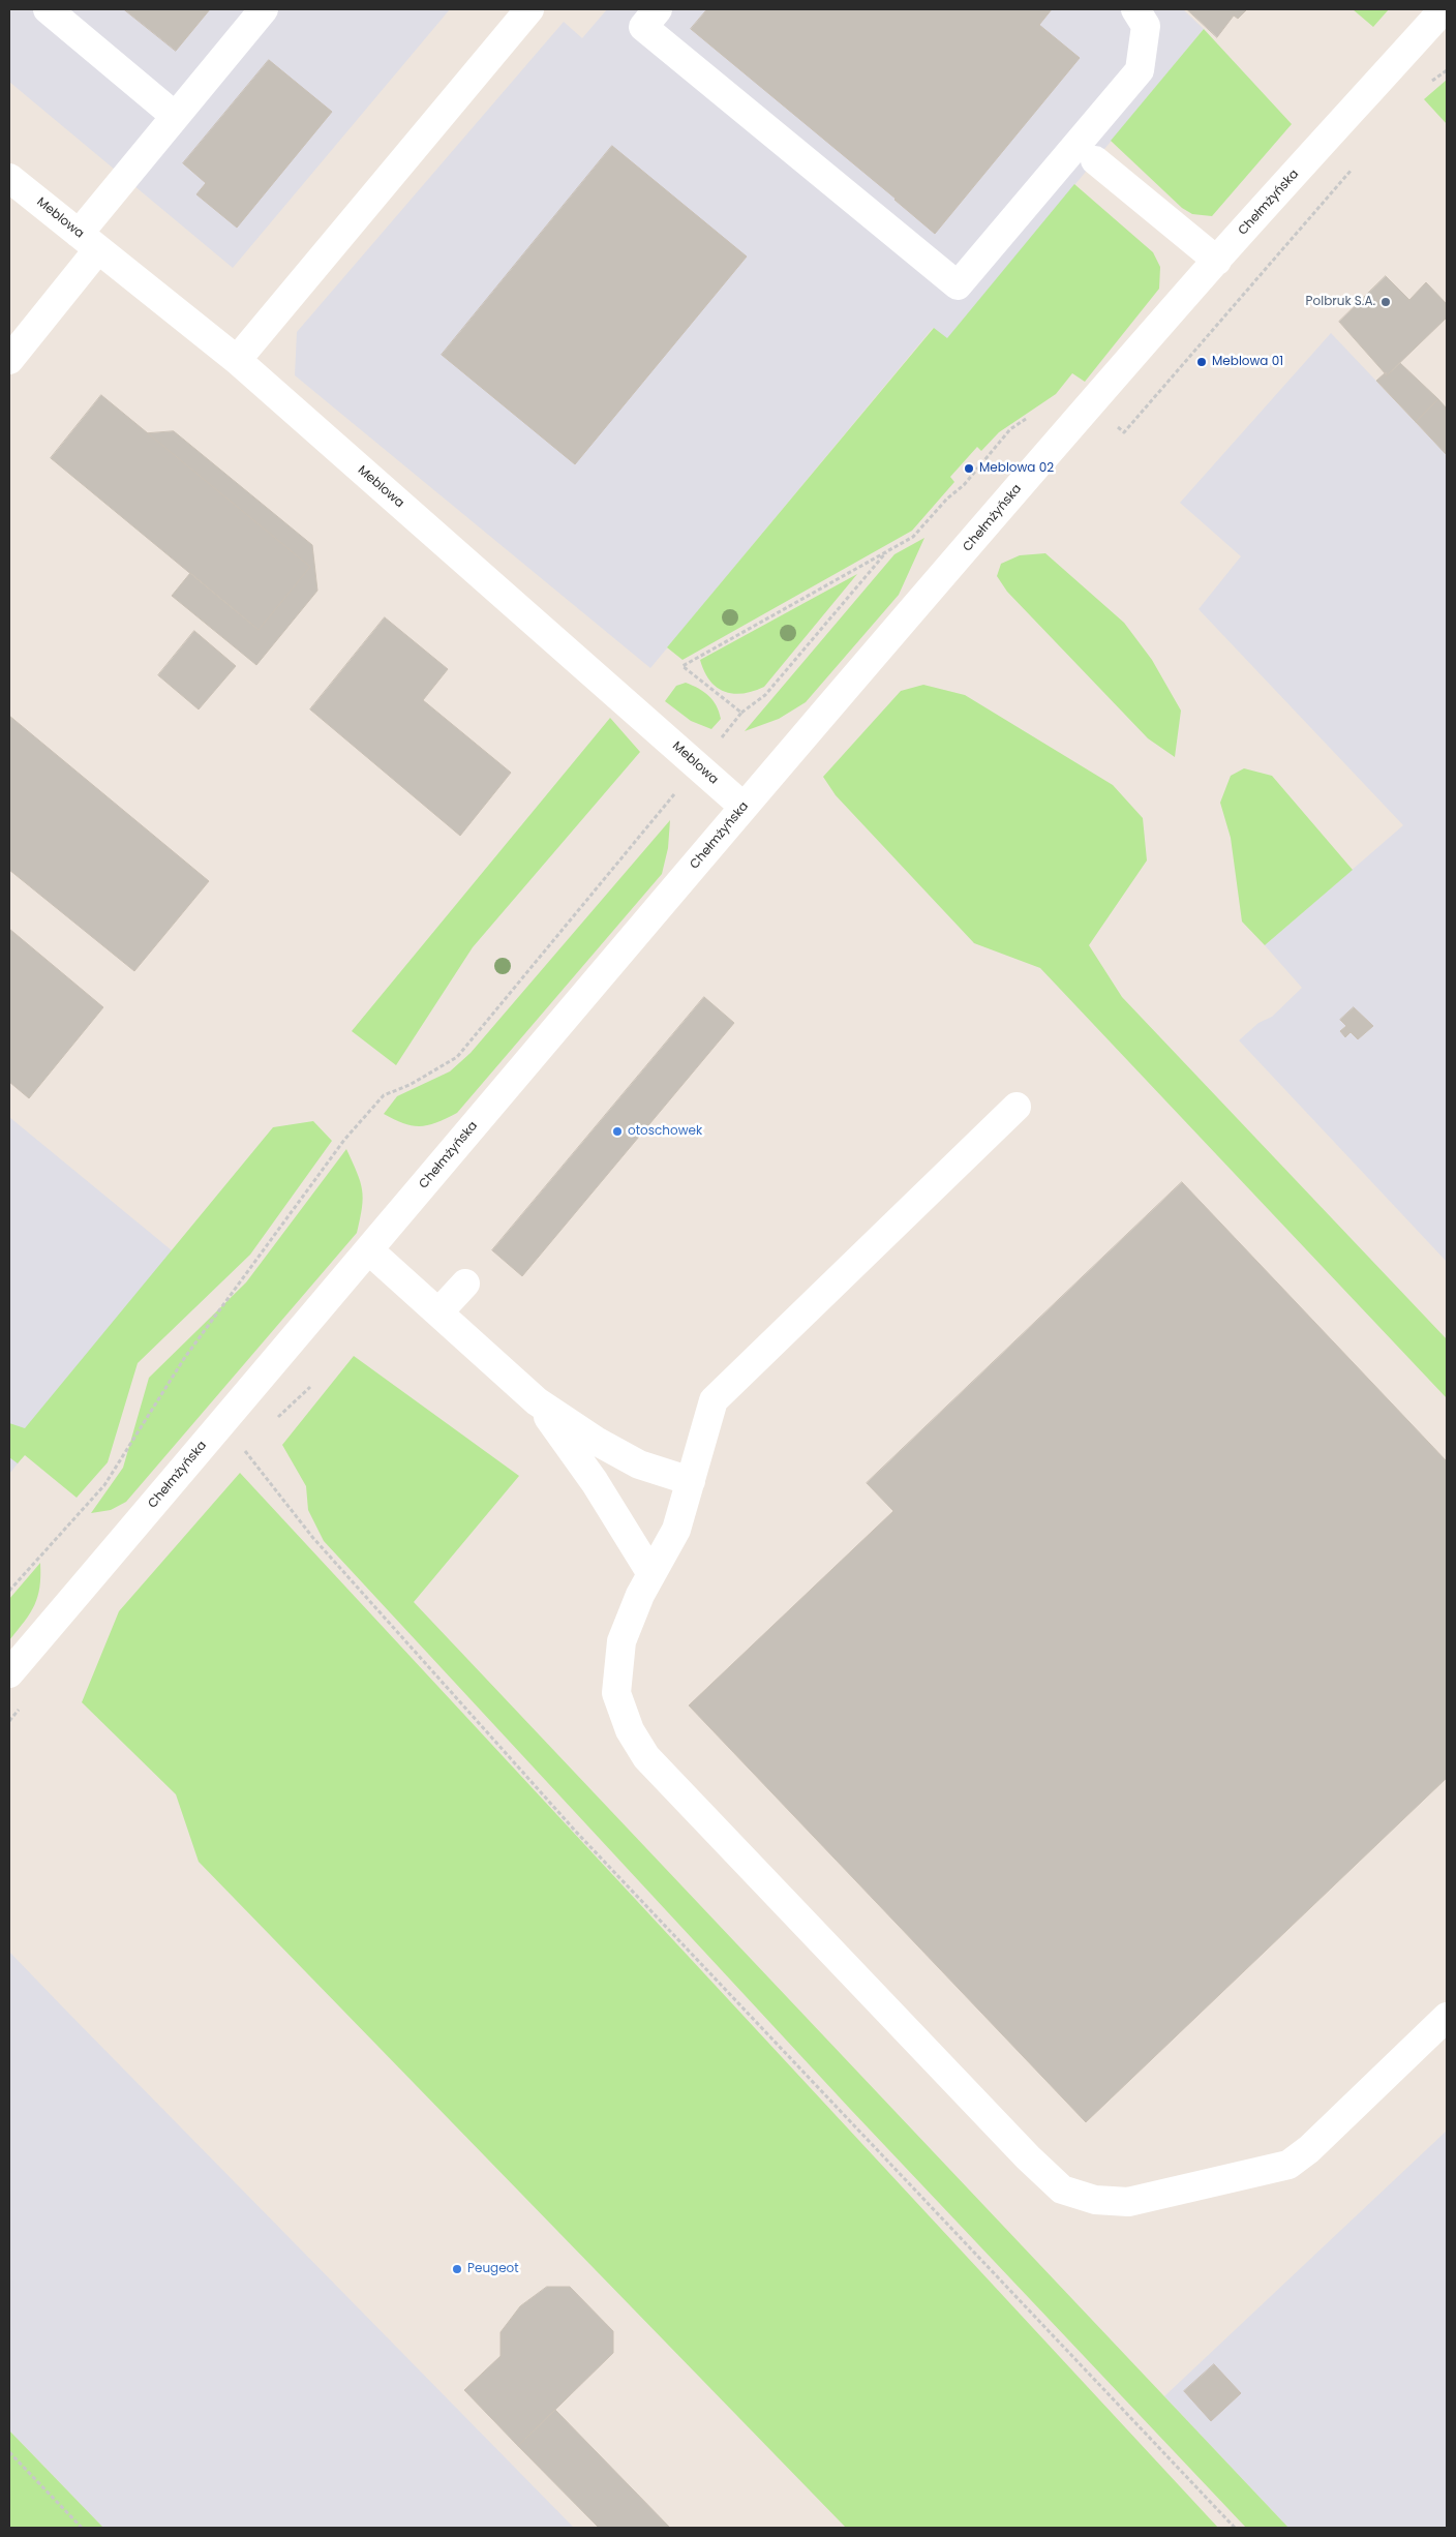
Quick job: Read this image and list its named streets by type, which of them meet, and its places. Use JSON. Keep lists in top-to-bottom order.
{
  "streets": {
    "street": ["Chełmżyńska", "Meblowa"]
  },
  "crossings": [
    ["Chełmżyńska", "Meblowa"]
  ],
  "places": [
    "Polbruk S.A.",
    "Meblowa 01",
    "Meblowa 02",
    "otoschowek",
    "Peugeot"
  ]
}
